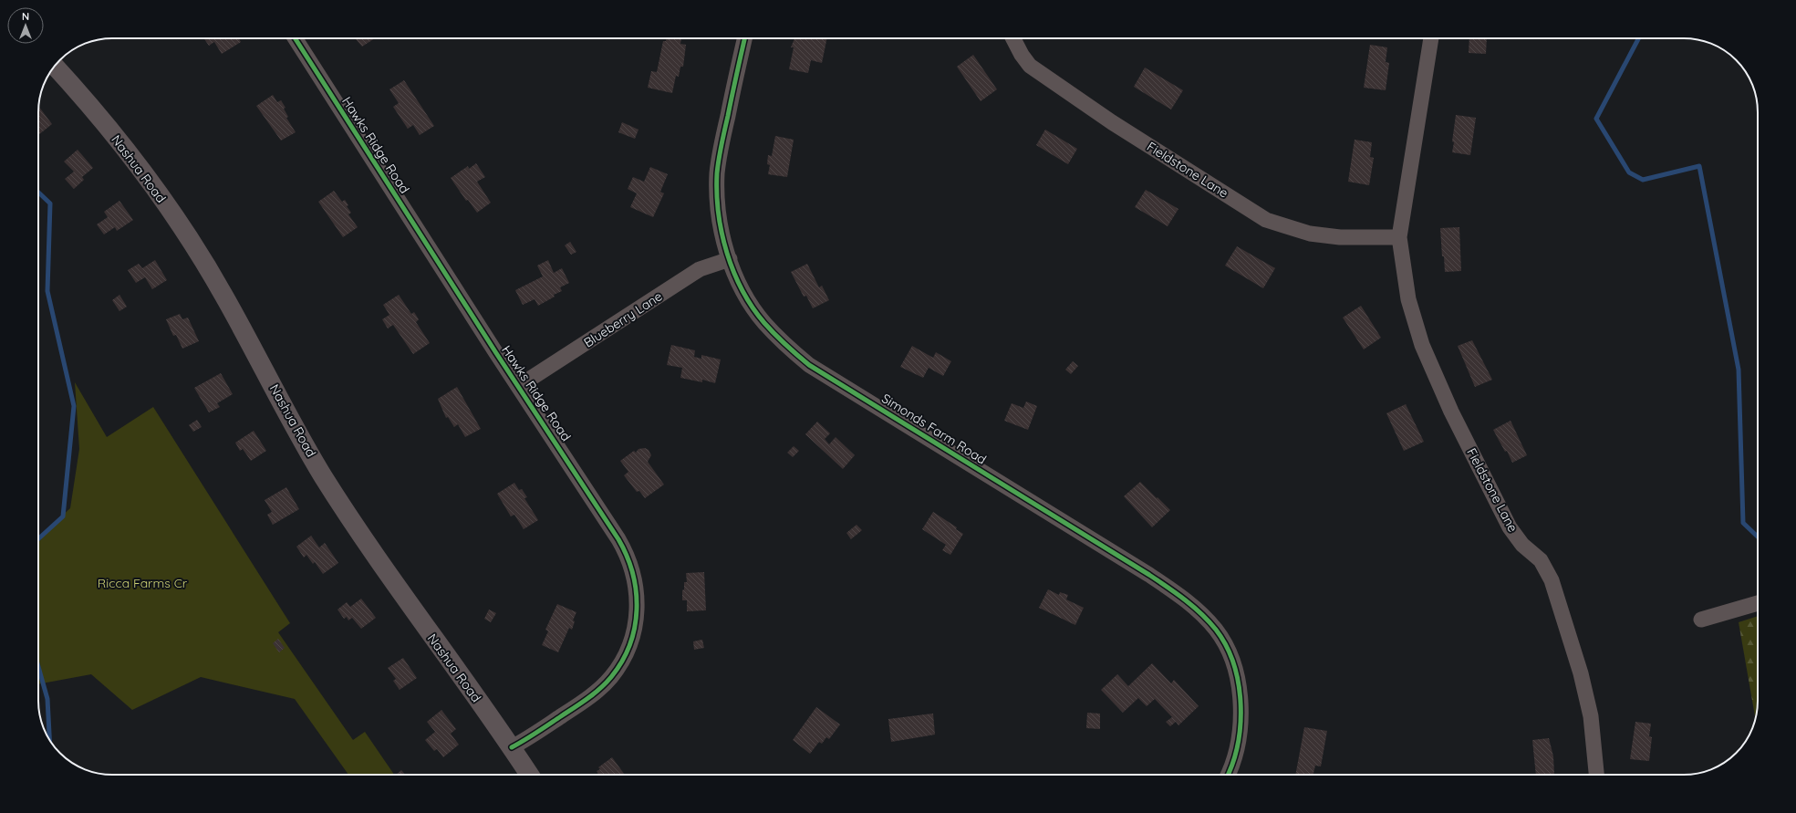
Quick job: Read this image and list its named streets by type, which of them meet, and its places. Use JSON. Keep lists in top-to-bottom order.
{
  "streets": {
    "main road": ["Nashua Road"],
    "street": [
      "Hawks Ridge Road",
      "Fieldstone Lane",
      "Blueberry Lane",
      "Simonds Farm Road"
    ]
  },
  "crossings": [
    ["Hawks Ridge Road", "Nashua Road"],
    ["Hawks Ridge Road", "Blueberry Lane"],
    ["Blueberry Lane", "Simonds Farm Road"]
  ],
  "parks": ["Ricca Farms Cr"],
  "north": "top"
}
